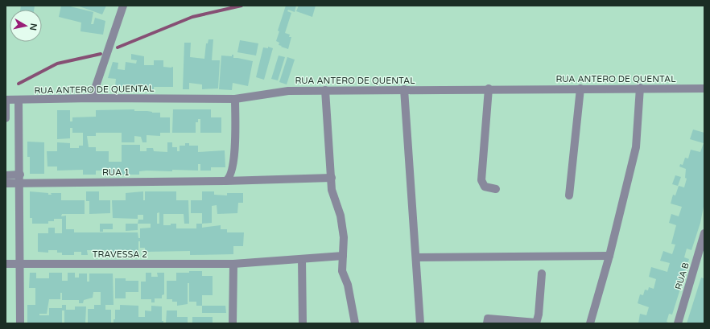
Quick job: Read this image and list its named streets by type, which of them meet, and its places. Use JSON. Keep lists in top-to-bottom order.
{
  "streets": {
    "street": [
      "RUA ANTERO DE QUENTAL",
      "RUA 1",
      "TRAVESSA 2",
      "RUA B"
    ]
  },
  "north": "right"
}
